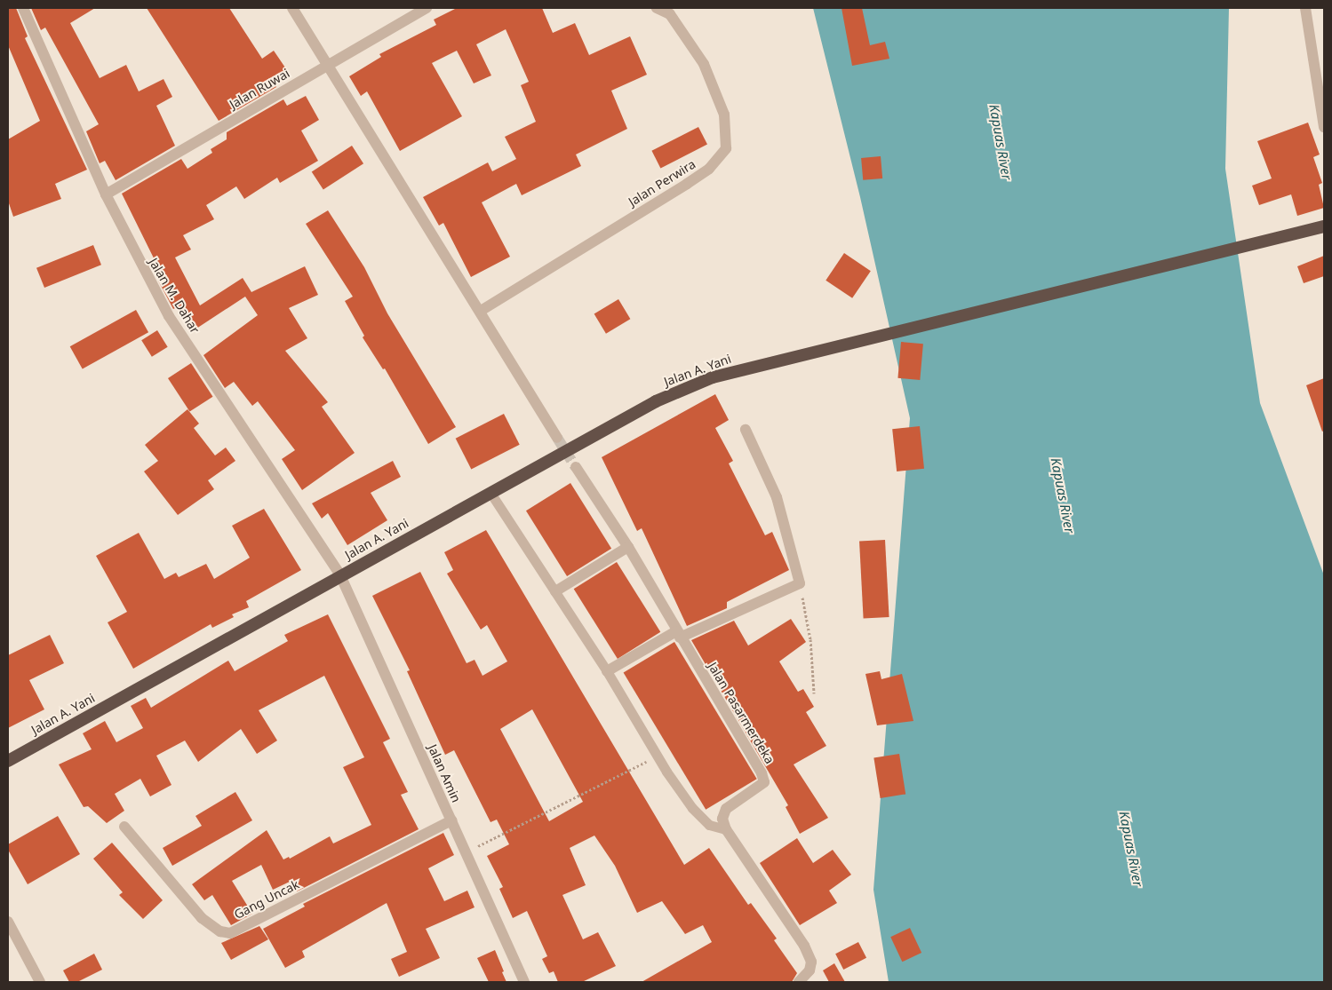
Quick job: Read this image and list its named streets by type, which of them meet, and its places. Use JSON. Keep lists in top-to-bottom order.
{
  "streets": {
    "highway": ["Jalan A. Yani"],
    "street": [
      "Jalan Ruwai",
      "Jalan Perwira",
      "Jalan M. Dahar",
      "Jalan Pasarmerdeka",
      "Jalan Amin",
      "Gang Uncak"
    ]
  },
  "crossings": [
    ["Jalan Ruwai", "Jalan M. Dahar"],
    ["Jalan M. Dahar", "Jalan A. Yani"],
    ["Jalan M. Dahar", "Jalan Amin"],
    ["Jalan A. Yani", "Jalan Amin"],
    ["Jalan Amin", "Gang Uncak"]
  ],
  "water": ["Kapuas River"]
}
